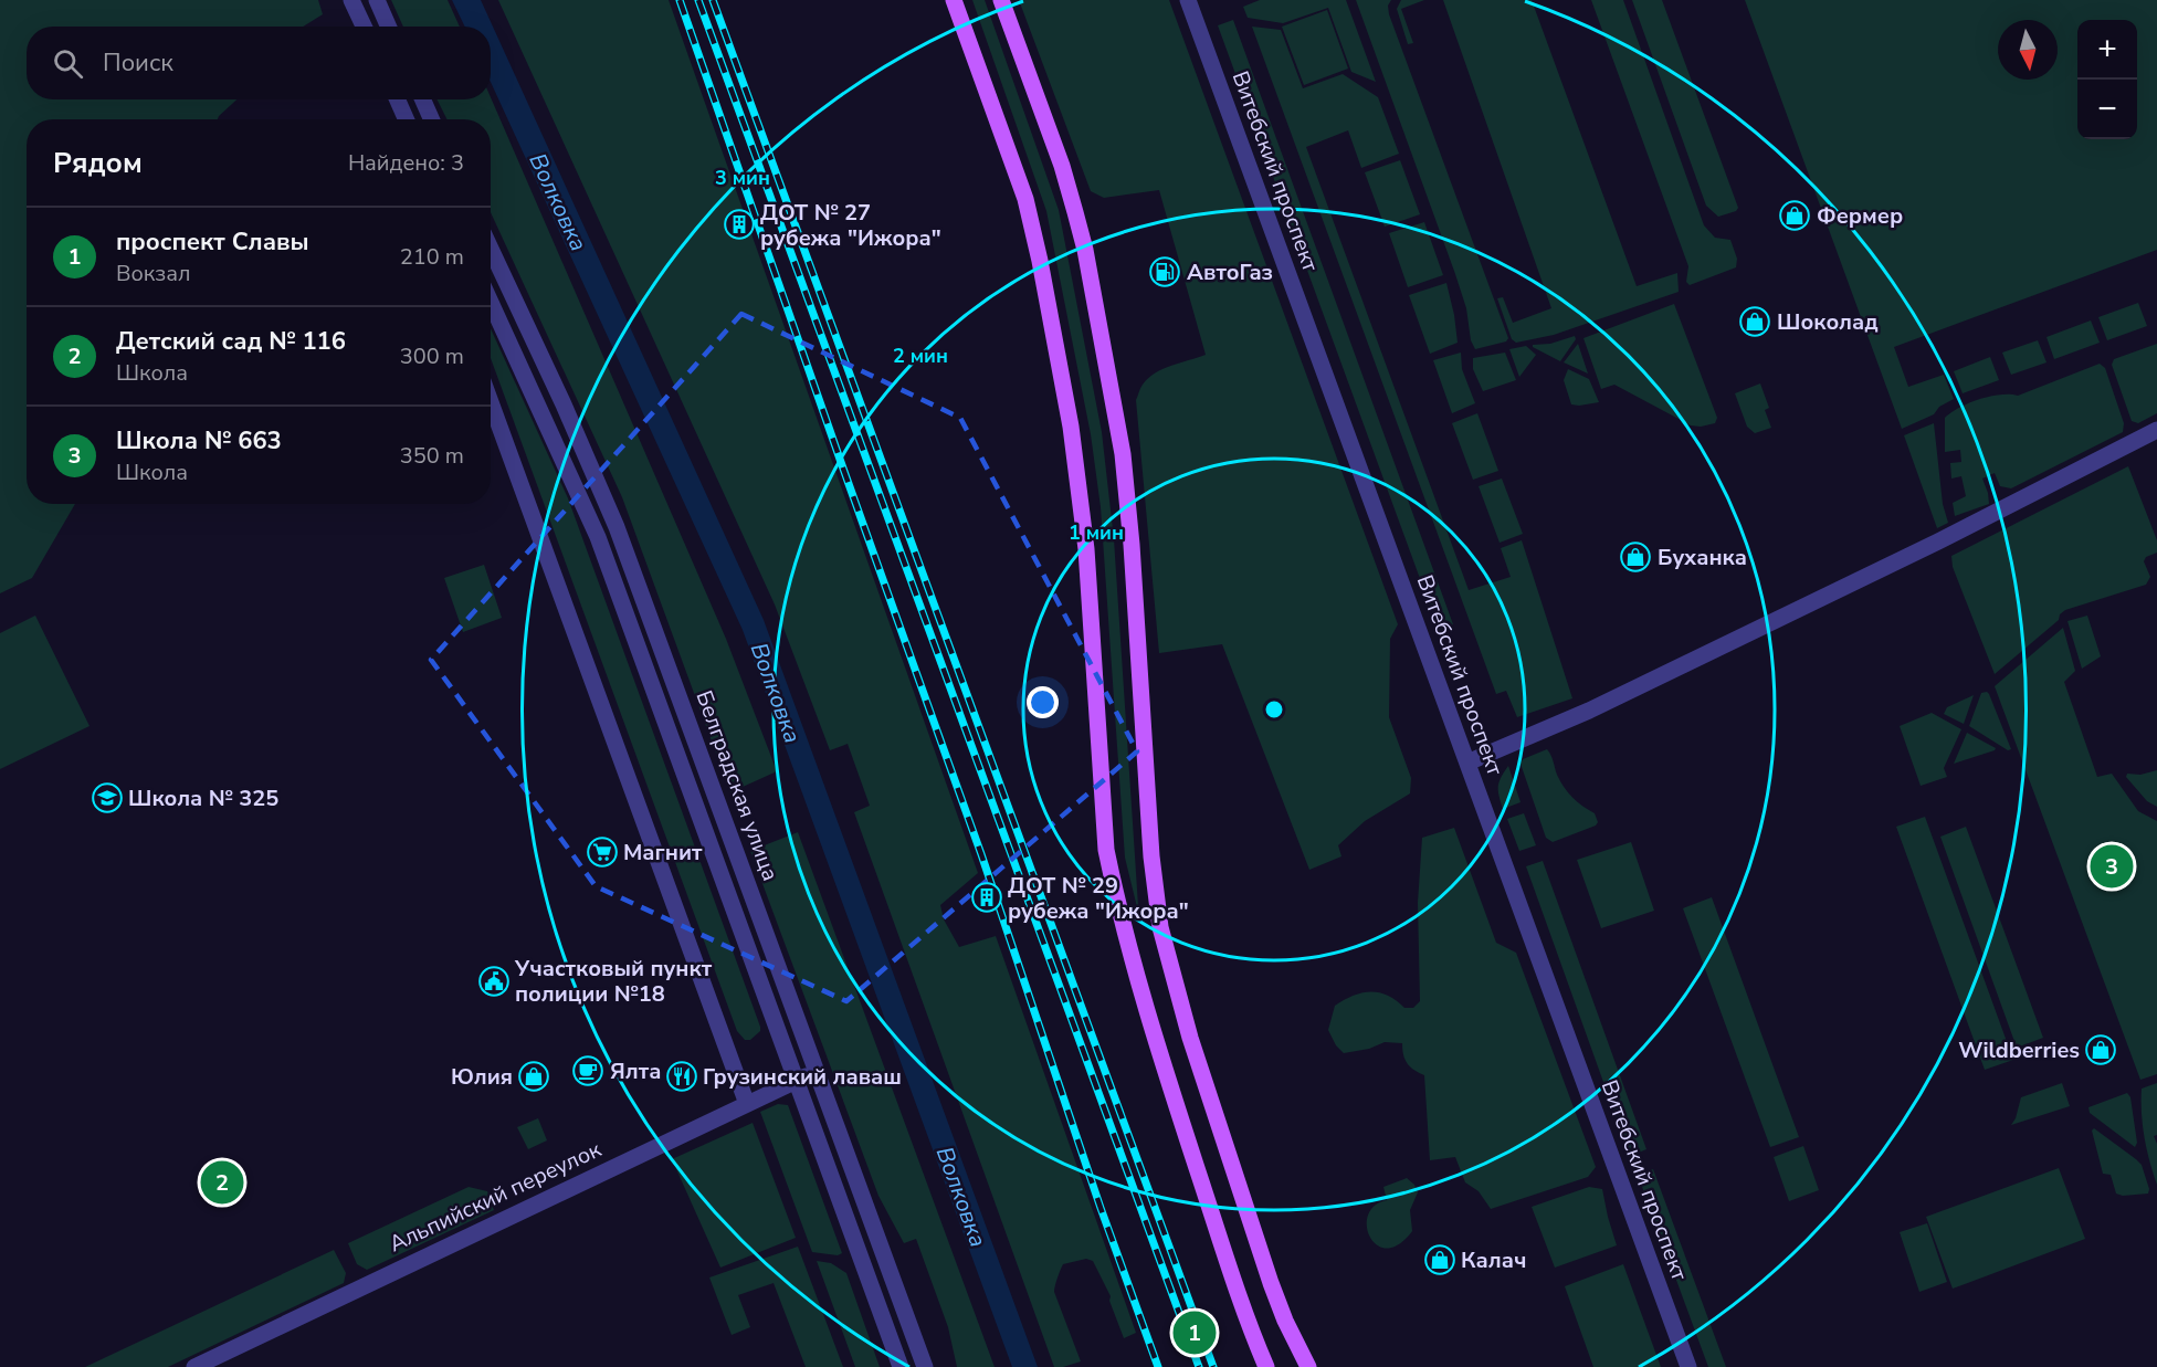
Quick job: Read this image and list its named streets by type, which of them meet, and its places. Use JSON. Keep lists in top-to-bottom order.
{
  "streets": {
    "street": ["Витебский проспект", "Белградская улица", "Альпийский переулок"]
  },
  "crossings": [
    ["Белградская улица", "Альпийский переулок"]
  ],
  "water": ["Волковка"],
  "places": {
    "shop": [
      "Фермер",
      "Шоколад",
      "Буханка",
      "Wildberries",
      "Юлия",
      "Калач"
    ],
    "building": ["ДОТ № 27 рубежа \"Ижора\"", "ДОТ № 29 рубежа \"Ижора\""],
    "fuel station": ["АвтоГаз"],
    "school or university": ["Школа № 325"],
    "supermarket": ["Магнит"],
    "public building": ["Участковый пункт полиции №18"],
    "cafe": ["Ялта"],
    "restaurant": ["Грузинский лаваш"]
  },
  "north": "bottom",
  "page": {
    "map_buttons": ["+", "−"],
    "search": "Поиск",
    "heading": ["Рядом", "Найдено: 3"],
    "list": [
      {
        "mark": "1",
        "name": "проспект Славы",
        "note": "Вокзал",
        "value": "210 m"
      },
      {
        "mark": "2",
        "name": "Детский сад № 116",
        "note": "Школа",
        "value": "300 m"
      },
      {
        "mark": "3",
        "name": "Школа № 663",
        "note": "Школа",
        "value": "350 m"
      }
    ],
    "pins": ["3", "2", "1"]
  },
  "rings": ["3 мин", "2 мин", "1 мин"]
}
